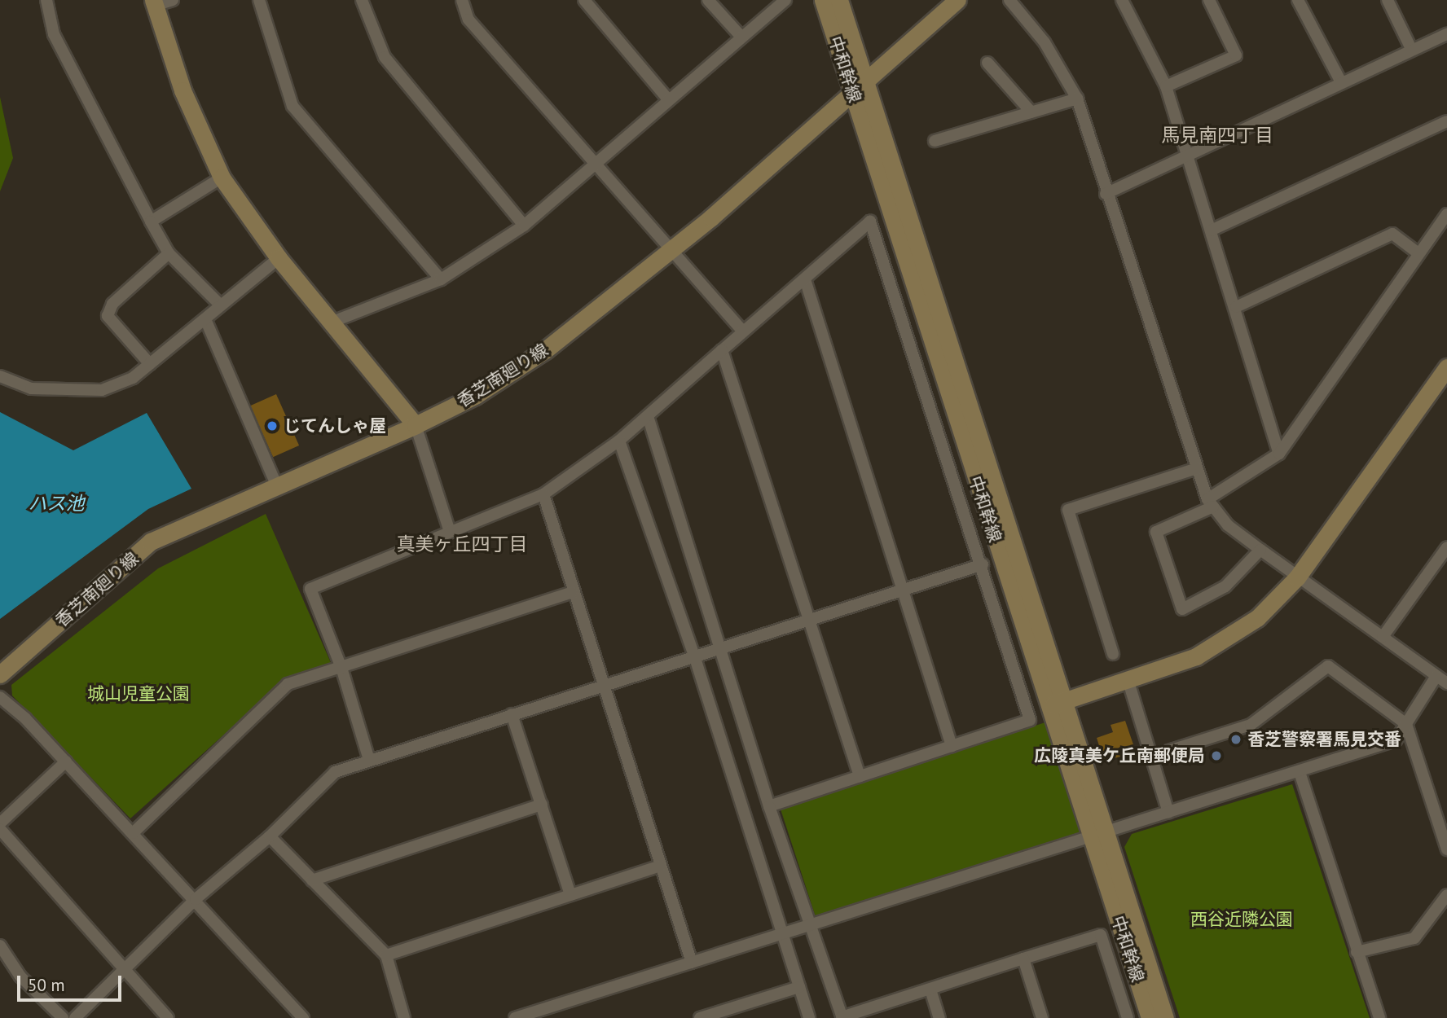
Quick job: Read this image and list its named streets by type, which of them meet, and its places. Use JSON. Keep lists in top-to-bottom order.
{
  "streets": {
    "street": ["中和幹線", "香芝南廻り線"]
  },
  "crossings": [
    ["中和幹線", "香芝南廻り線"]
  ],
  "districts": ["馬見南四丁目", "真美ヶ丘四丁目"],
  "water": ["ハス池"],
  "parks": ["城山児童公園", "西谷近隣公園"],
  "places": ["じてんしゃ屋", "香芝警察署馬見交番", "広陵真美ケ丘南郵便局"],
  "scale_bar": "50 m"
}
